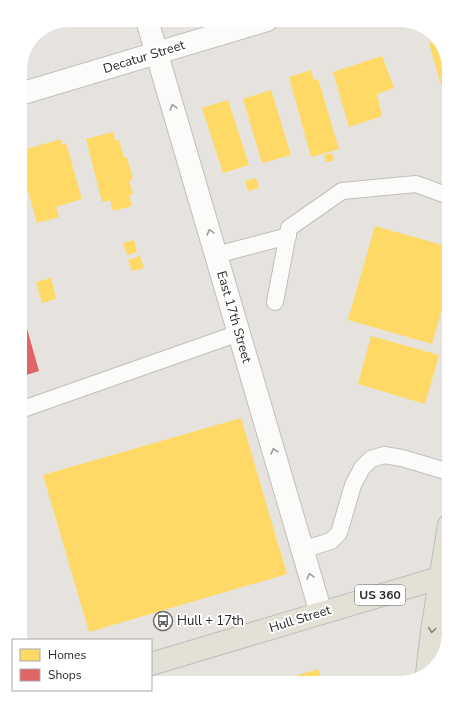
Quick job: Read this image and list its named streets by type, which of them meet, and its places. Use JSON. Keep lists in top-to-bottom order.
{
  "streets": {
    "main road": ["US 360", "Hull Street"],
    "street": ["Decatur Street", "East 17th Street"]
  },
  "crossings": [
    ["Decatur Street", "East 17th Street"],
    ["East 17th Street", "Hull Street"]
  ],
  "one_way": ["East 17th Street"],
  "places": {
    "bus stop": ["Hull + 17th"]
  },
  "legend": ["Homes", "Shops"]
}
